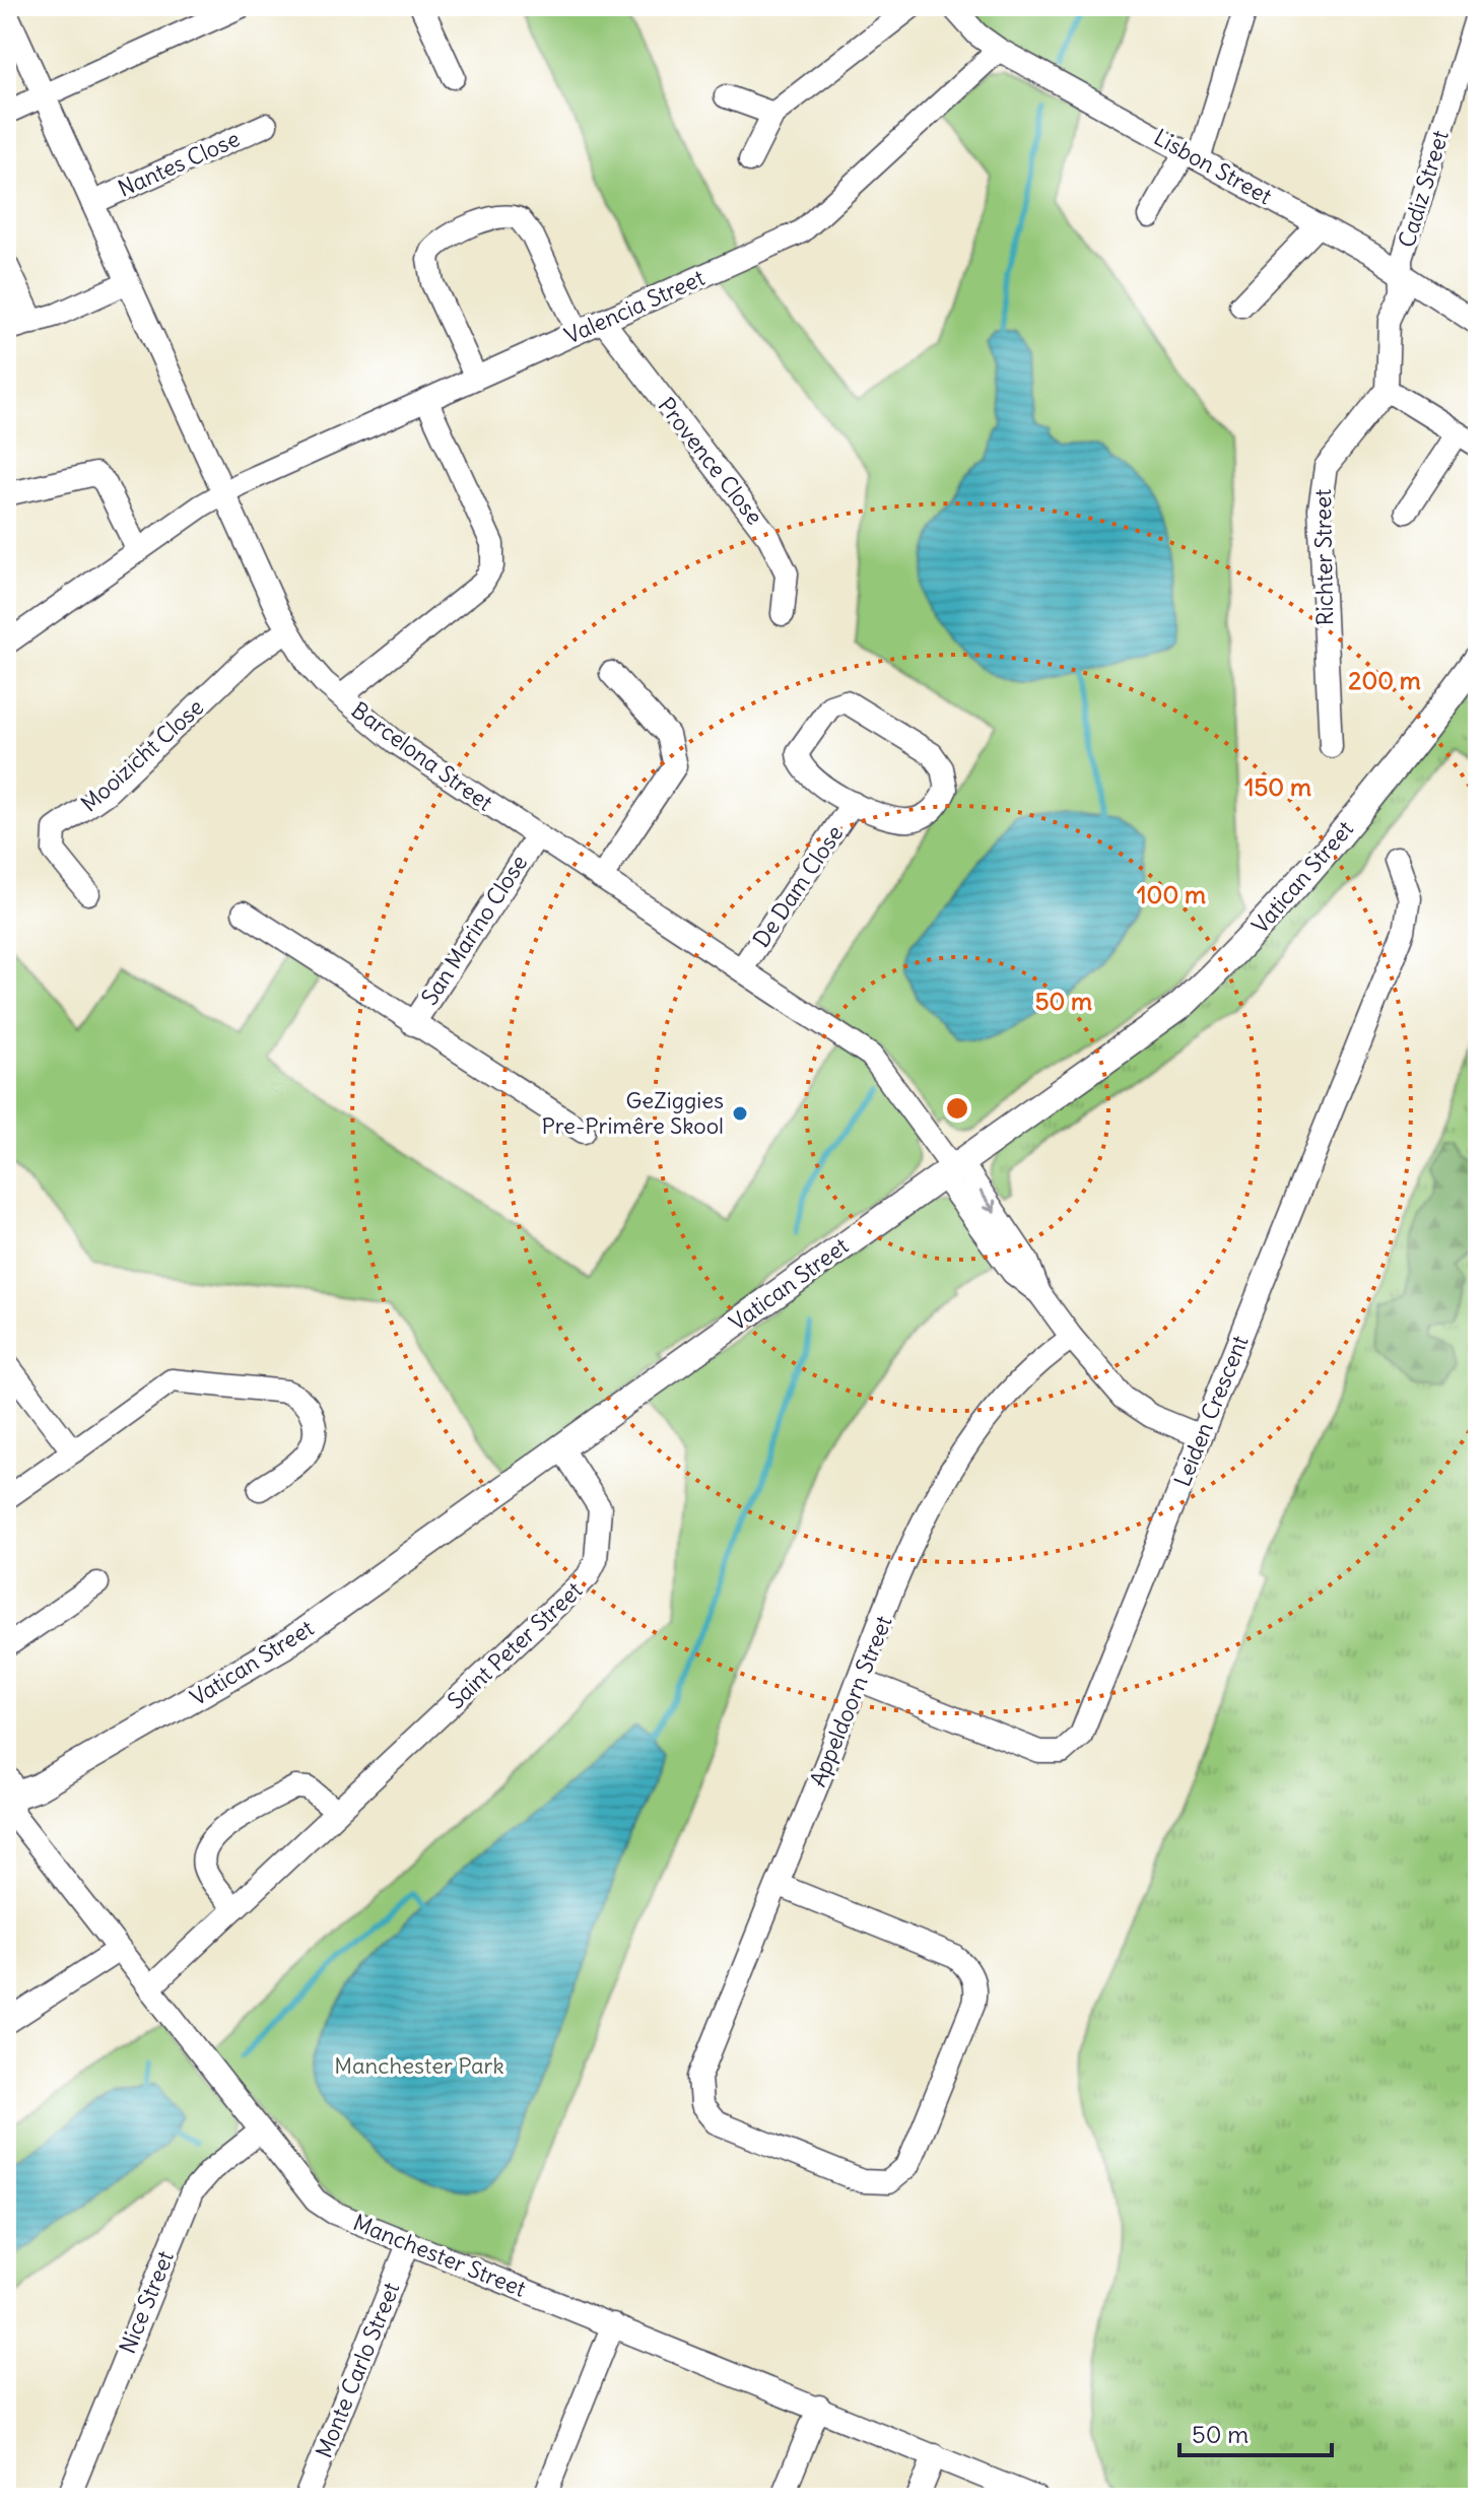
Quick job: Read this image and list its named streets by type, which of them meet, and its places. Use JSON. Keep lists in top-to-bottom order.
{
  "streets": {
    "street": [
      "Nantes Close",
      "Lisbon Street",
      "Cadiz Street",
      "Valencia Street",
      "Provence Close",
      "Richter Street",
      "Mooizicht Close",
      "Barcelona Street",
      "Vatican Street",
      "De Dam Close",
      "San Marino Close",
      "Leiden Crescent",
      "Saint Peter Street",
      "Appeldoorn Street",
      "Manchester Street",
      "Nice Street",
      "Monte Carlo Street"
    ]
  },
  "crossings": [
    ["Nantes Close", "Barcelona Street"],
    ["Lisbon Street", "Cadiz Street"],
    ["Lisbon Street", "Valencia Street"],
    ["Valencia Street", "Provence Close"],
    ["Valencia Street", "Barcelona Street"],
    ["Mooizicht Close", "Barcelona Street"],
    ["Barcelona Street", "Vatican Street"],
    ["Barcelona Street", "De Dam Close"],
    ["Barcelona Street", "San Marino Close"],
    ["Barcelona Street", "Leiden Crescent"],
    ["Barcelona Street", "Appeldoorn Street"],
    ["Vatican Street", "Saint Peter Street"],
    ["Vatican Street", "Manchester Street"],
    ["Leiden Crescent", "Appeldoorn Street"],
    ["Saint Peter Street", "Manchester Street"],
    ["Manchester Street", "Nice Street"],
    ["Manchester Street", "Monte Carlo Street"]
  ],
  "parks": ["Manchester Park"],
  "places": ["GeZiggies Pre-Primêre Skool"],
  "scale_bar": "50 m",
  "rings": [
    "200 m",
    "150 m",
    "100 m",
    "50 m"
  ]
}
